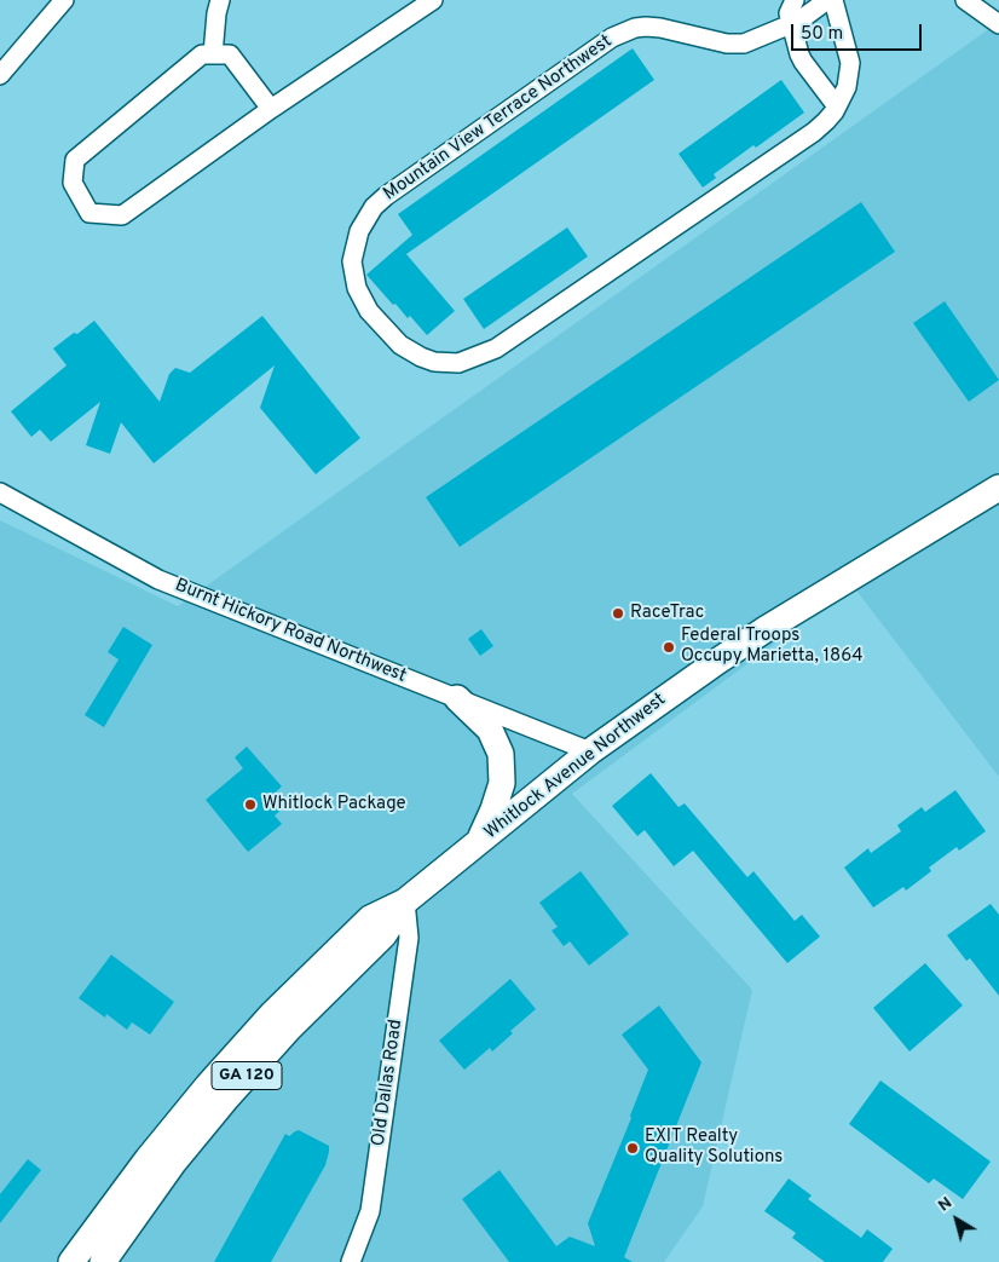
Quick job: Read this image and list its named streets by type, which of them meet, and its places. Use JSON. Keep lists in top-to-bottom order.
{
  "streets": {
    "highway": ["Whitlock Avenue Northwest", "GA 120"],
    "street": ["Mountain View Terrace Northwest", "Burnt Hickory Road Northwest", "Old Dallas Road"]
  },
  "crossings": [
    ["Burnt Hickory Road Northwest", "Whitlock Avenue Northwest"],
    ["Whitlock Avenue Northwest", "Old Dallas Road"]
  ],
  "places": [
    "RaceTrac",
    "Federal Troops Occupy Marietta, 1864",
    "Whitlock Package",
    "EXIT Realty Quality Solutions"
  ],
  "scale_bar": "50 m",
  "north": "top left"
}
